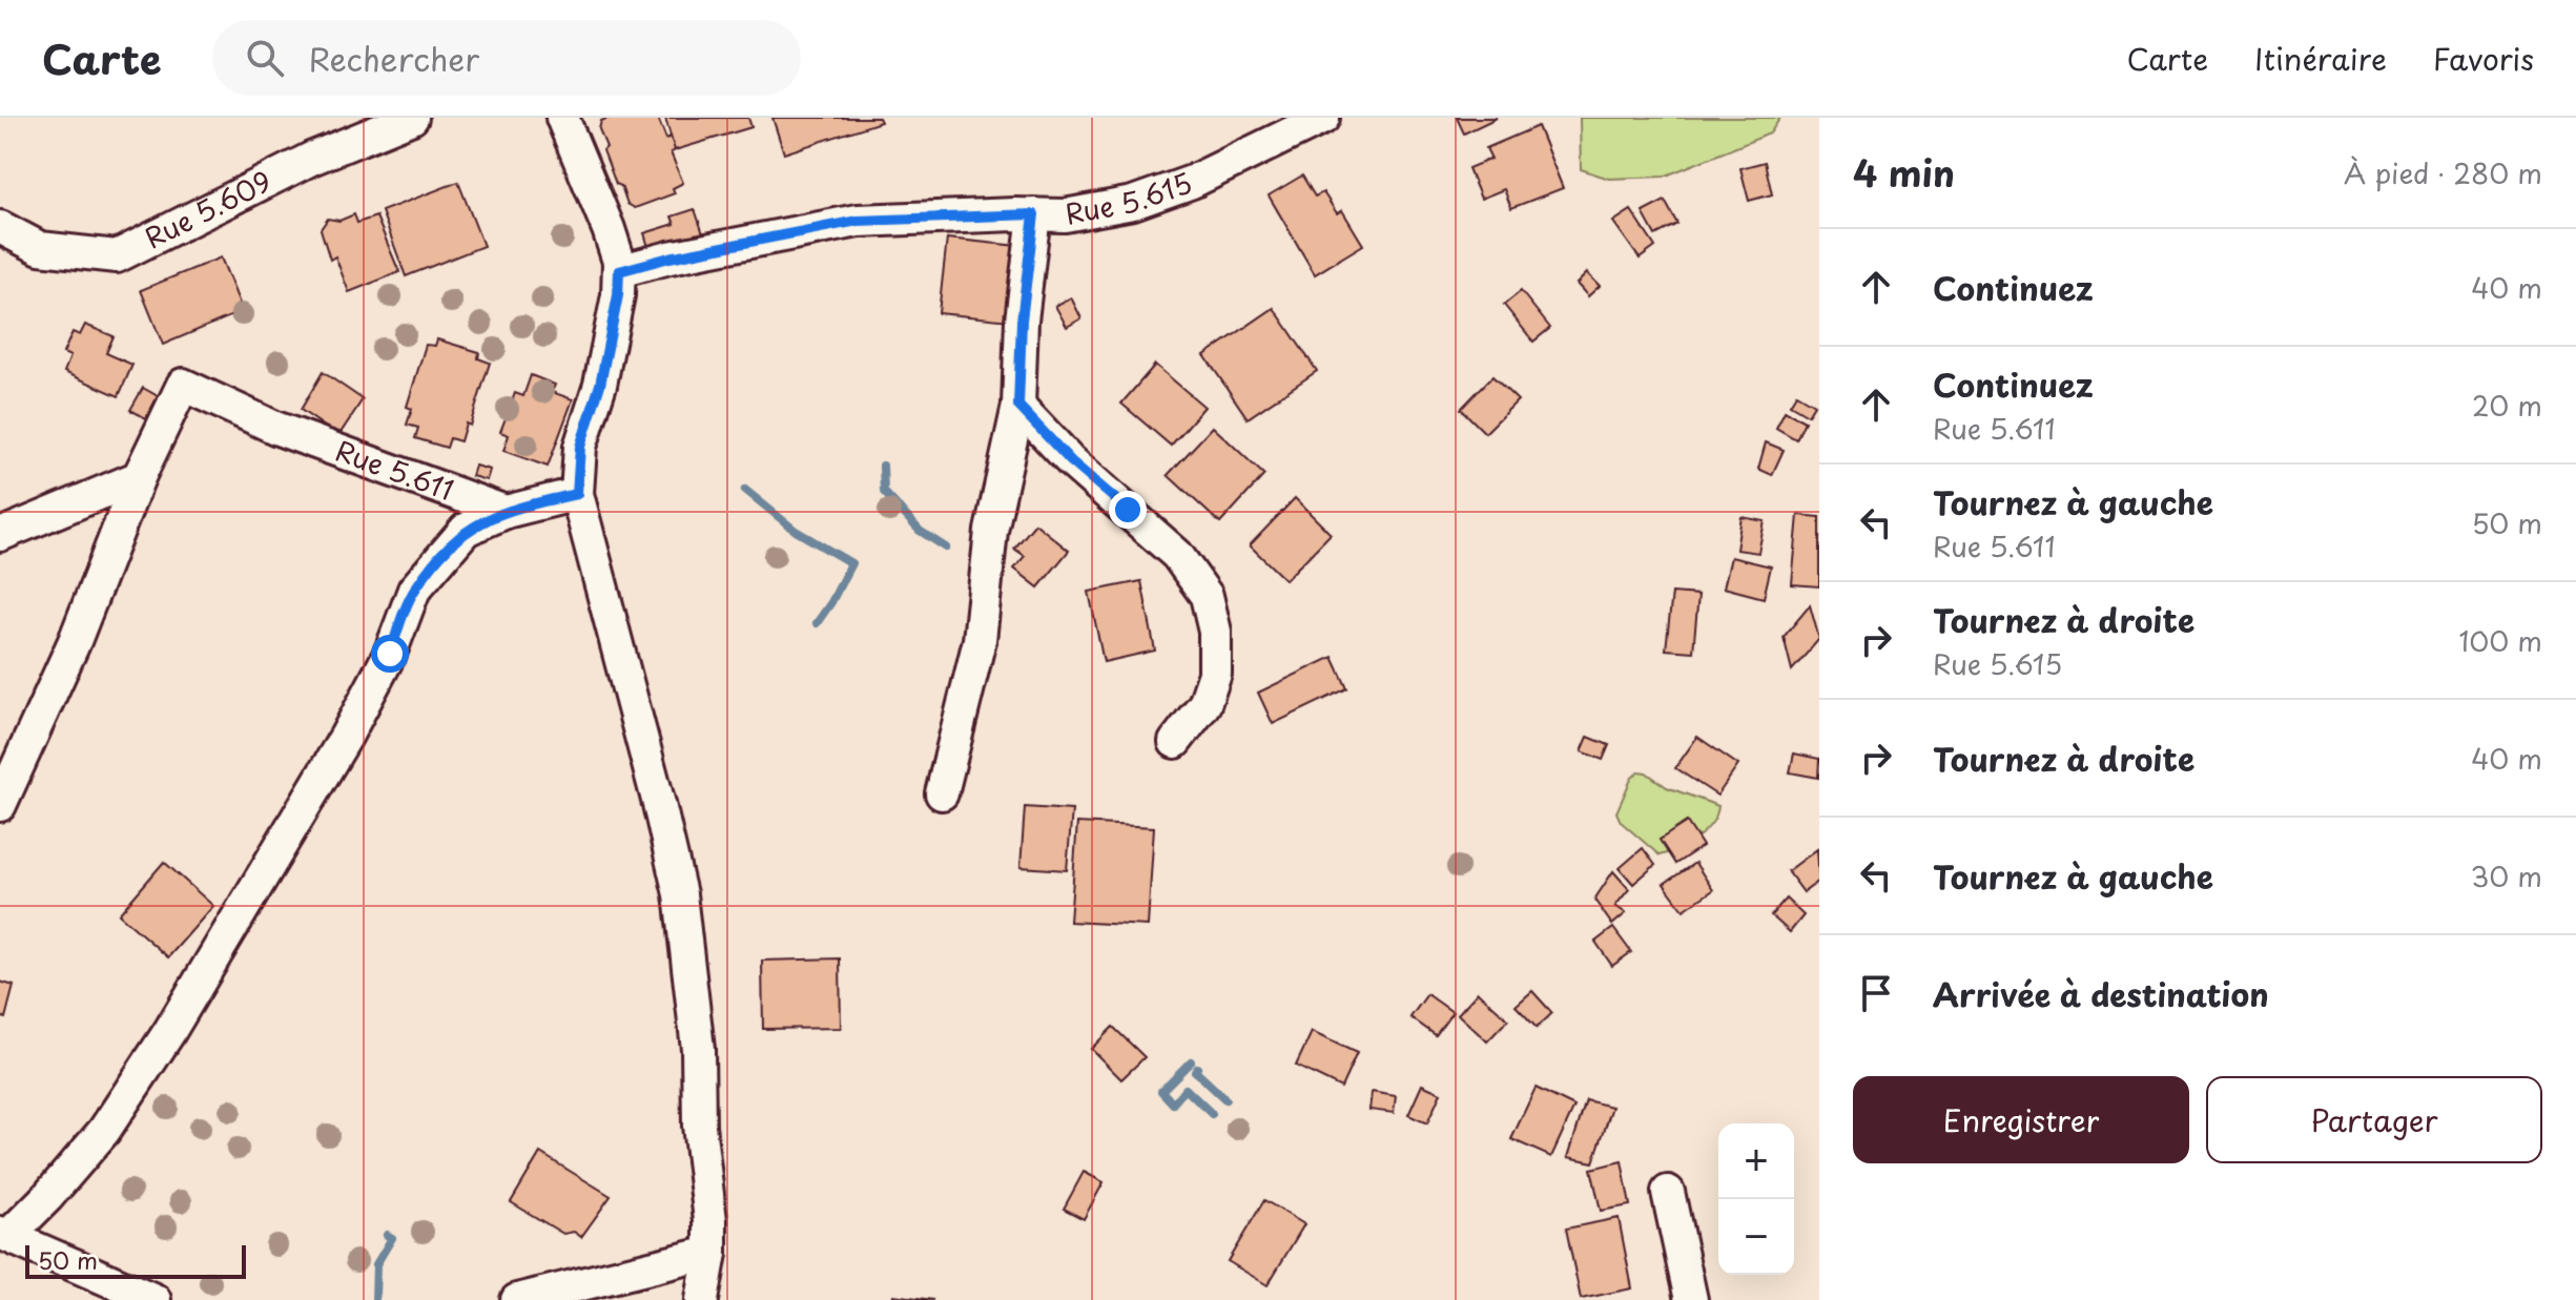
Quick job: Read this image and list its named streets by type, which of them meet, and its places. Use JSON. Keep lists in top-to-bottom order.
{
  "streets": {
    "street": ["Rue 5.615", "Rue 5.609", "Rue 5.611"]
  },
  "scale_bar": "50 m",
  "page": {
    "header": "Carte",
    "search": "Rechercher",
    "nav": ["Carte", "Itinéraire", "Favoris"],
    "heading": ["4 min", "À pied · 280 m"],
    "list": [
      ["Continuez", "40 m"],
      ["Continuez", "Rue 5.611", "20 m"],
      ["Tournez à gauche", "Rue 5.611", "50 m"],
      ["Tournez à droite", "Rue 5.615", "100 m"],
      ["Tournez à droite", "40 m"],
      ["Tournez à gauche", "30 m"],
      "Arrivée à destination"
    ],
    "buttons": ["Enregistrer", "Partager"],
    "map_buttons": ["+", "−"],
    "scale": "50 m"
  }
}
